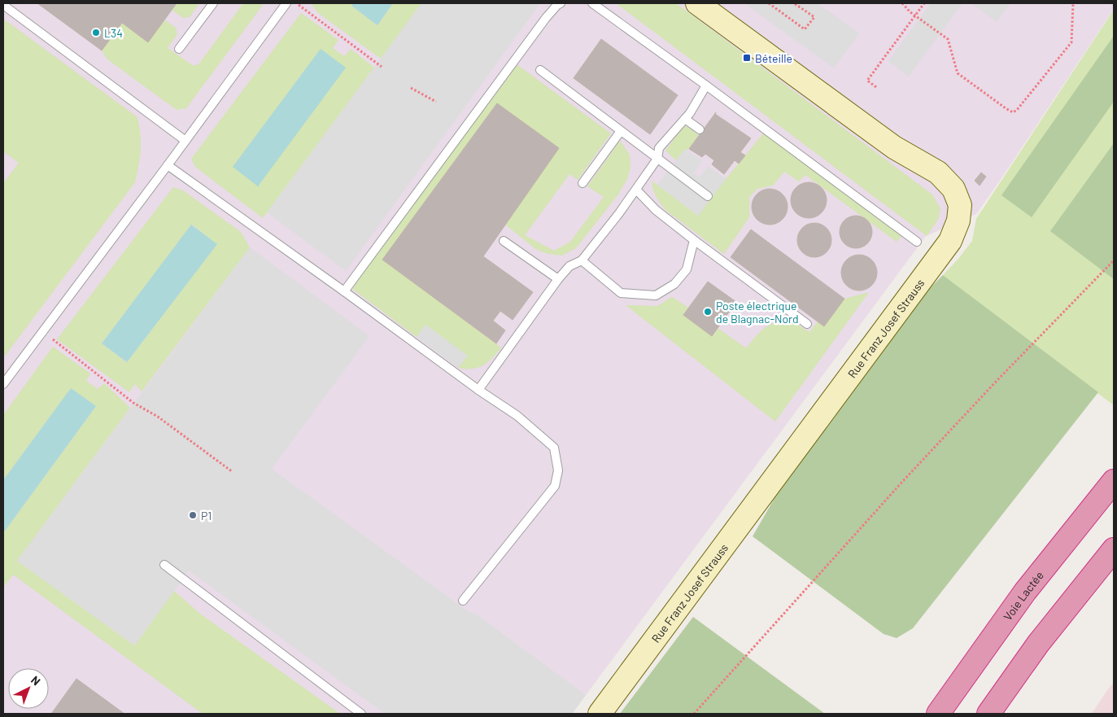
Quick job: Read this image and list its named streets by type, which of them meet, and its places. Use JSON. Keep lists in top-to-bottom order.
{
  "streets": {
    "highway": ["Voie Lactée"],
    "street": ["Rue Franz Josef Strauss"]
  },
  "places": {
    "other": ["L34", "Poste électrique de Blagnac-Nord", "P1"],
    "transit": ["Béteille"]
  },
  "north": "top right"
}
